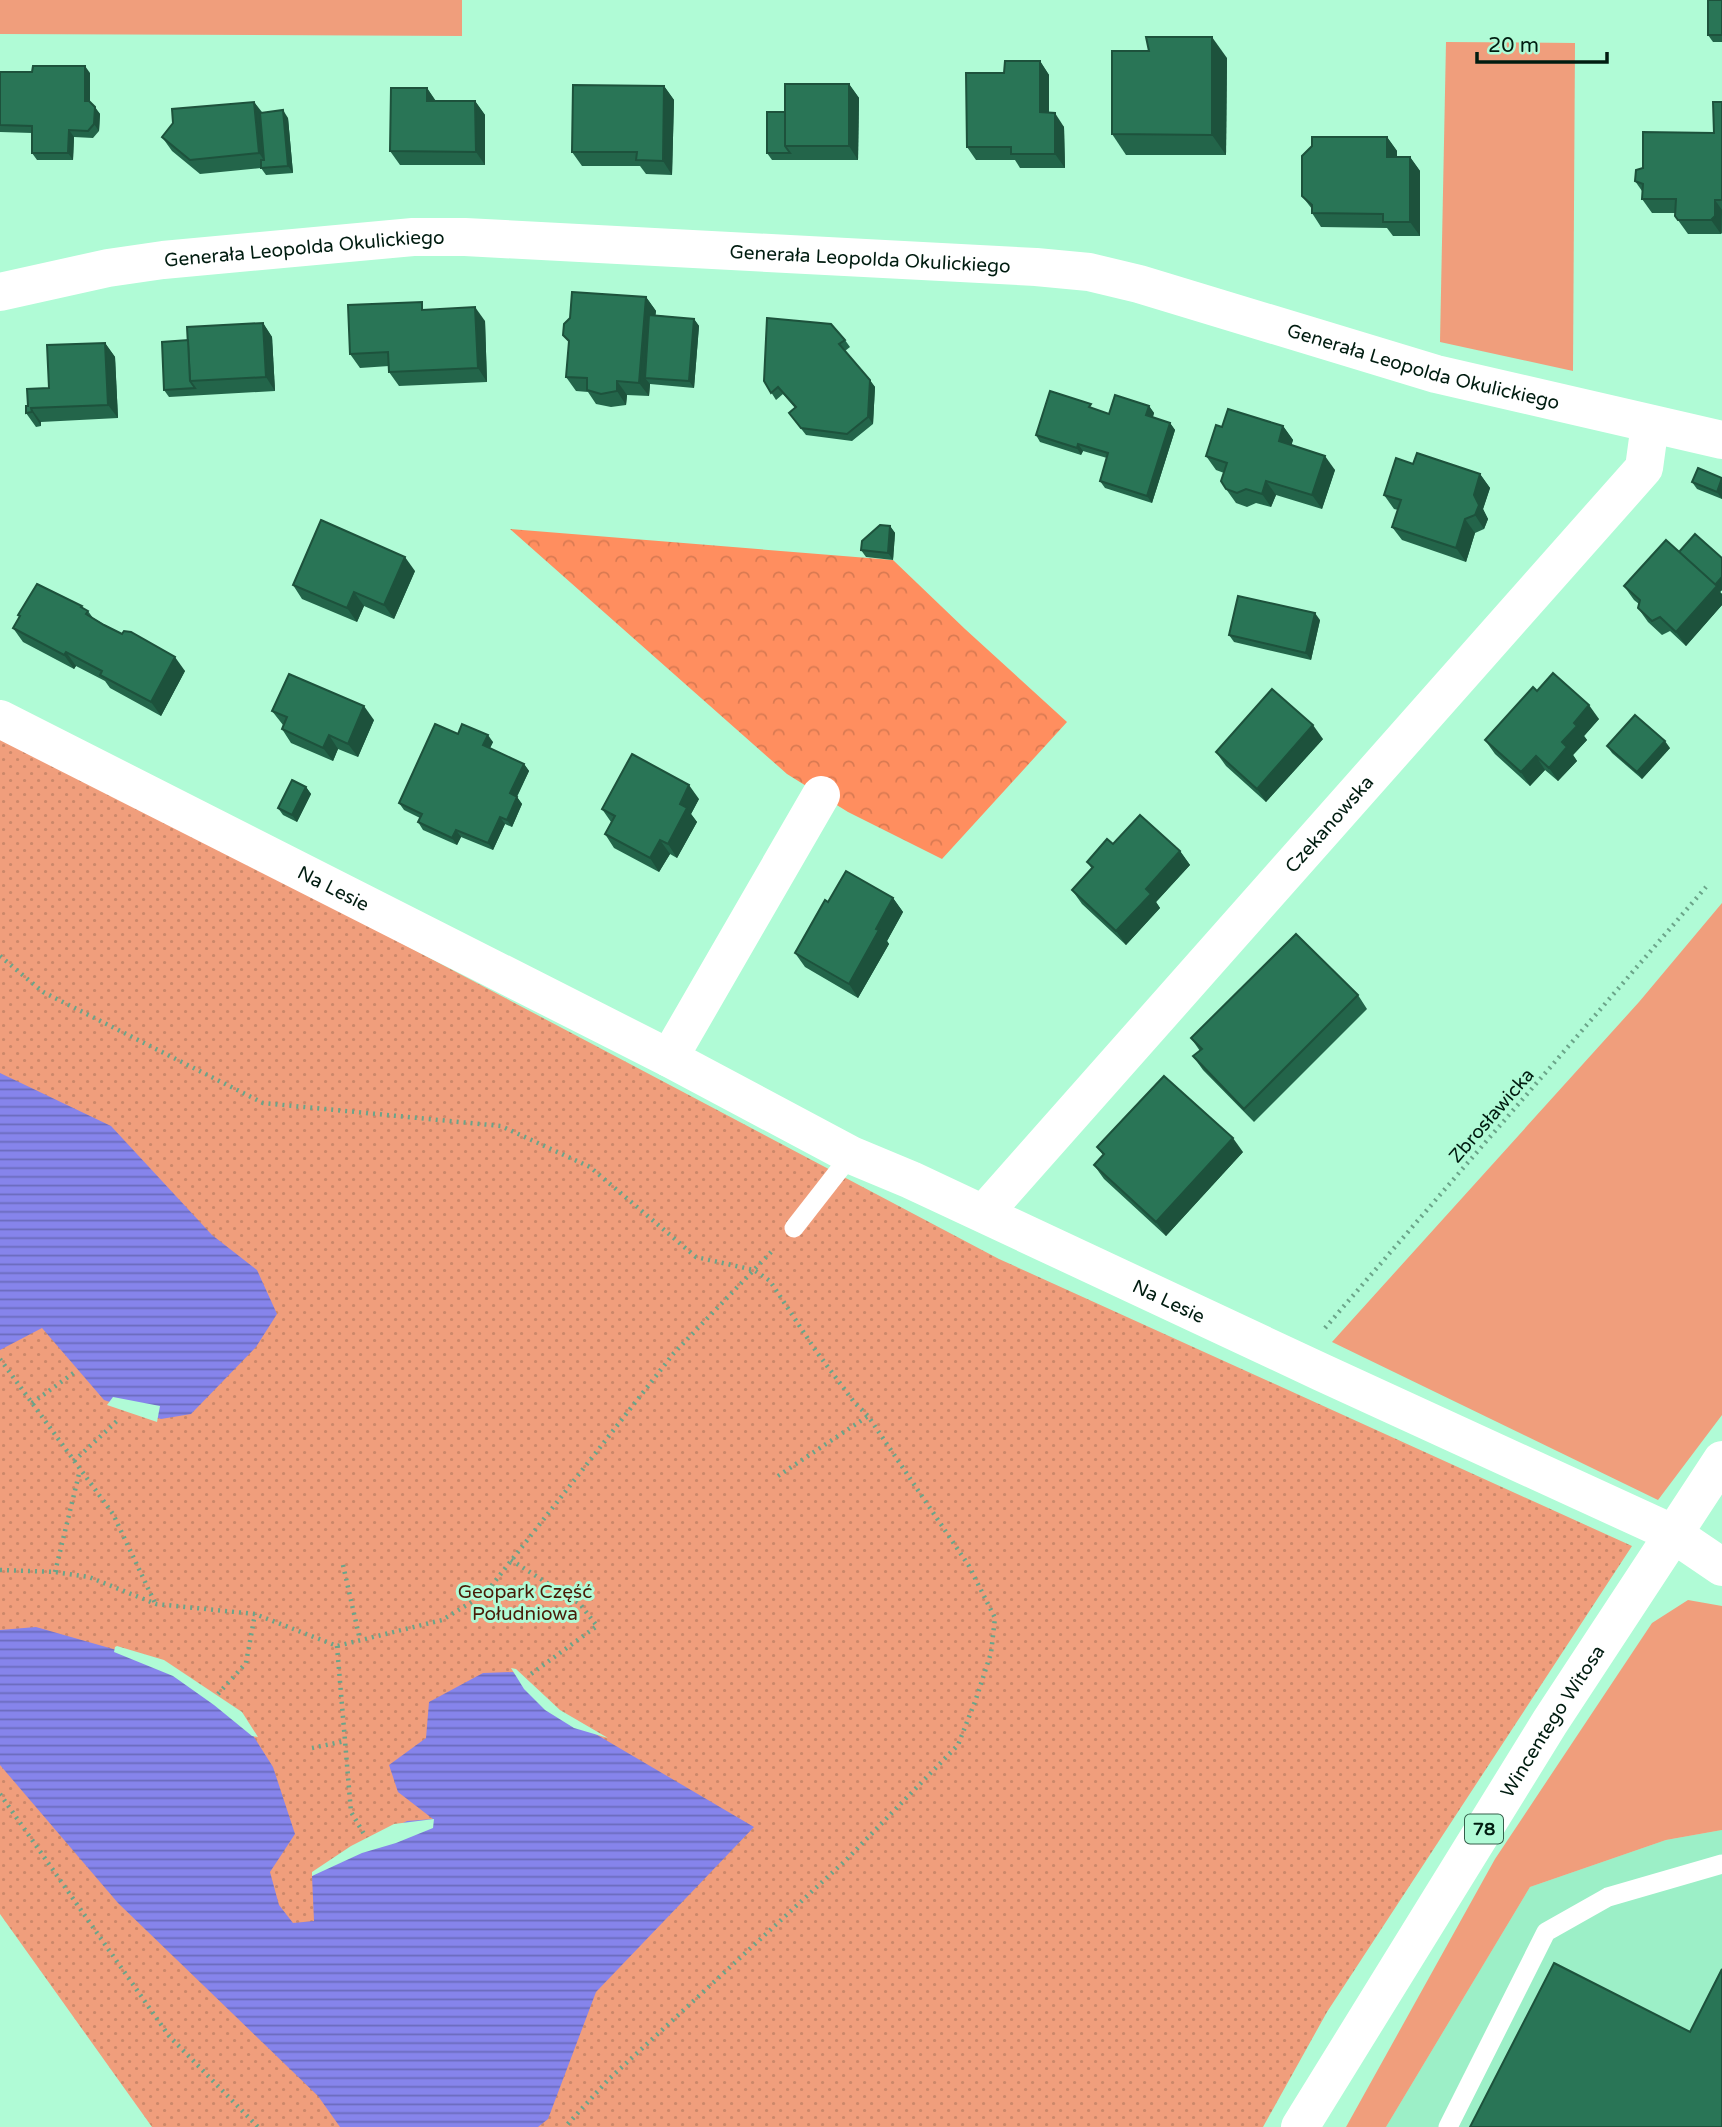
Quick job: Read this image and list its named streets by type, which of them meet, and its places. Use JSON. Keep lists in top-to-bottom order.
{
  "streets": {
    "street": [
      "Generała Leopolda Okulickiego",
      "Czekanowska",
      "Na Lesie",
      "Wincentego Witosa",
      "78"
    ],
    "path": ["Zbrosławicka"]
  },
  "crossings": [
    ["Generała Leopolda Okulickiego", "Czekanowska"],
    ["Czekanowska", "Na Lesie"],
    ["Na Lesie", "Zbrosławicka"],
    ["Na Lesie", "Wincentego Witosa"]
  ],
  "parks": ["Geopark Część Południowa"],
  "scale_bar": "20 m"
}
